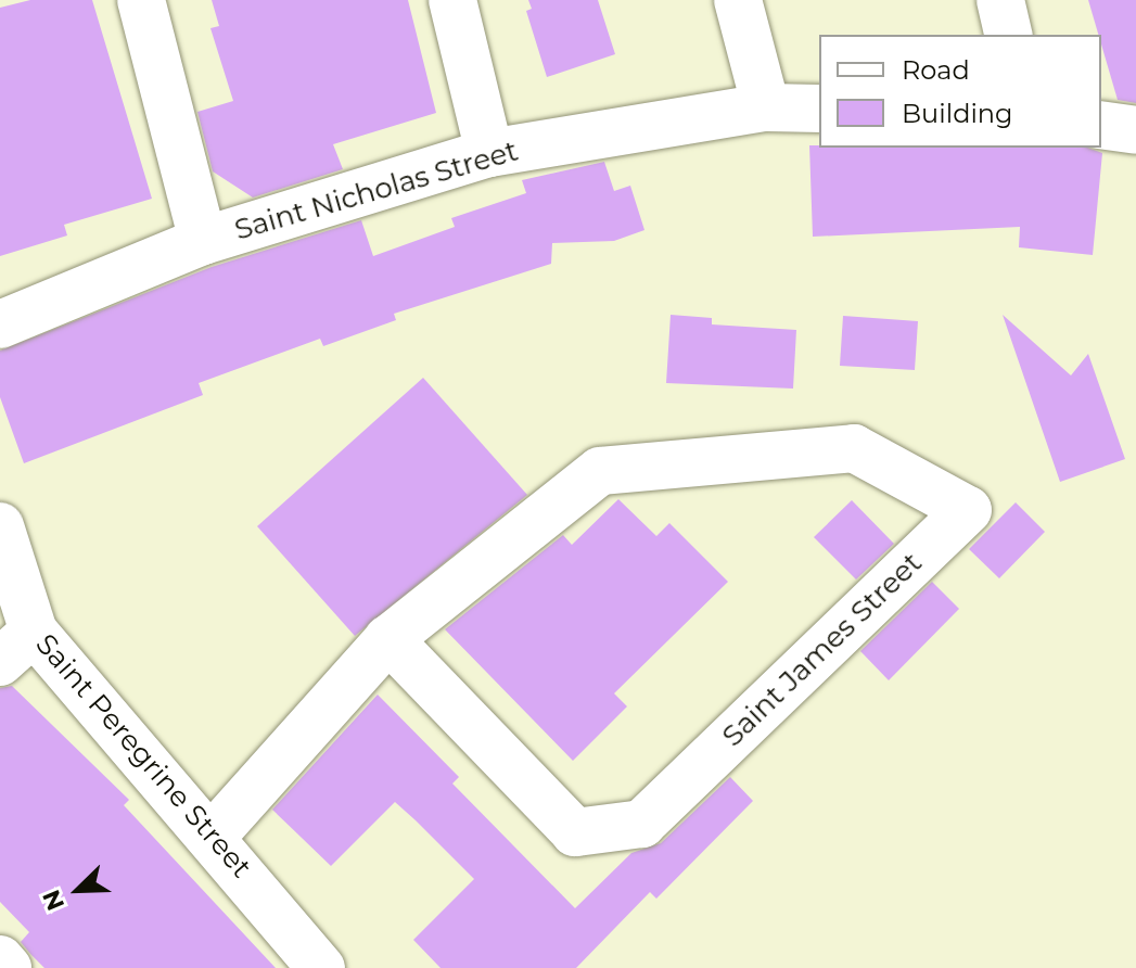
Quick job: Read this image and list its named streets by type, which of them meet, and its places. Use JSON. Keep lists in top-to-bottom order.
{
  "streets": {
    "street": ["Saint Nicholas Street", "Saint James Street", "Saint Peregrine Street"]
  },
  "legend": ["Road", "Building"],
  "north": "bottom left"
}
